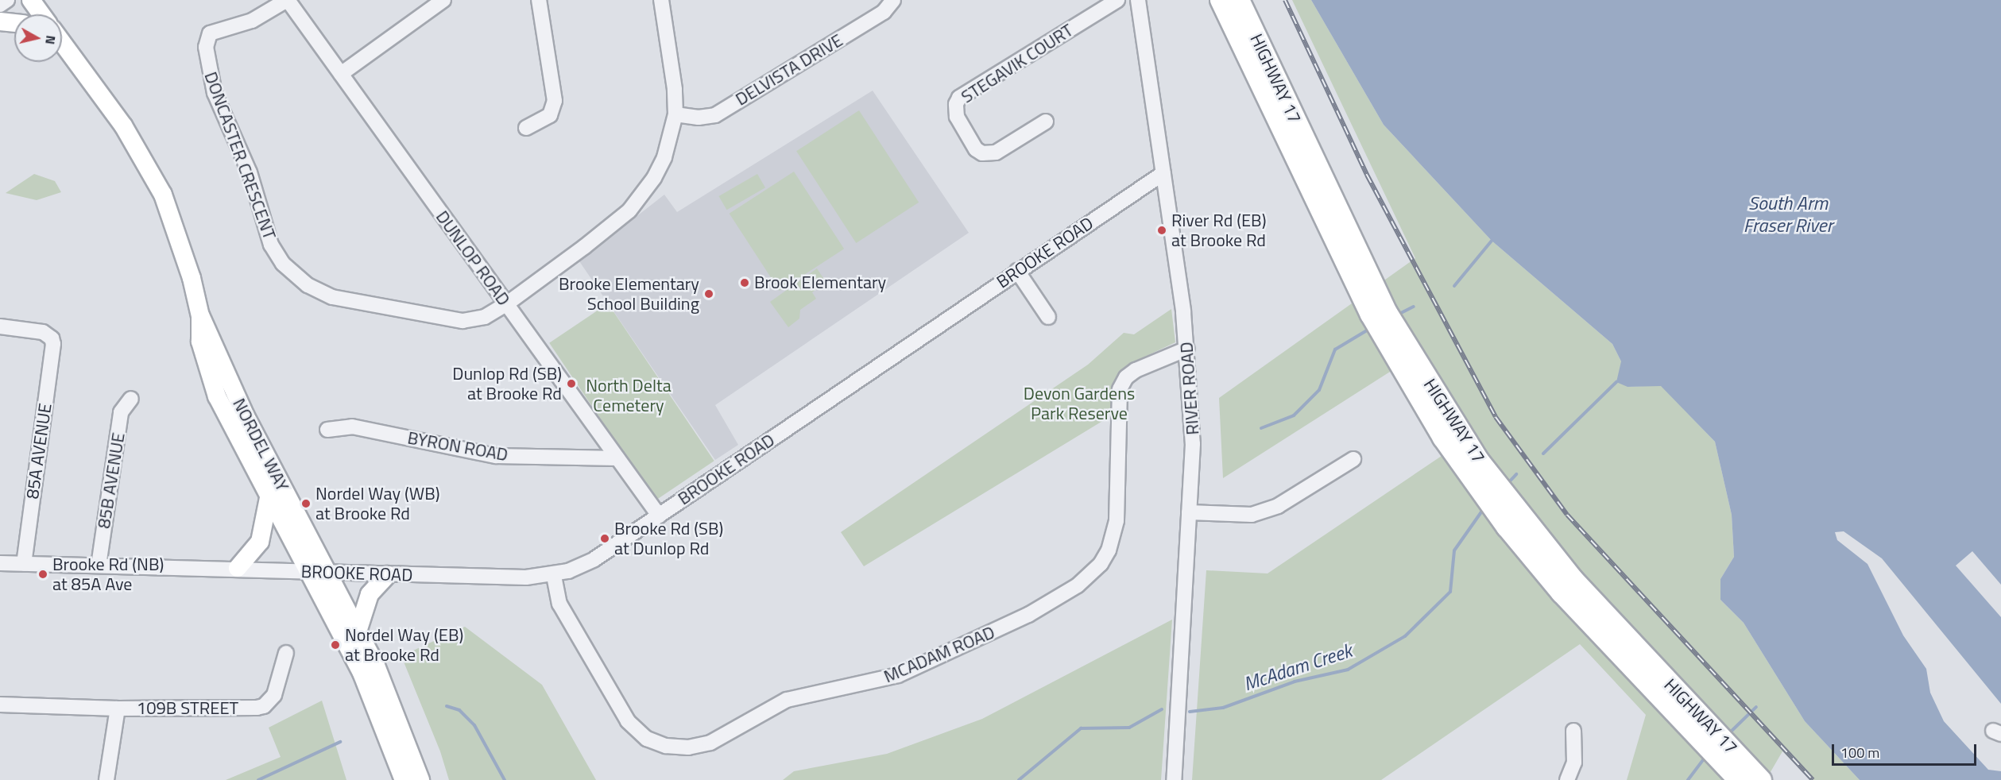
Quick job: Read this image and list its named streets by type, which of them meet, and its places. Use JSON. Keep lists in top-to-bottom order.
{
  "streets": {
    "highway": ["HIGHWAY 17"],
    "main road": ["NORDEL WAY"],
    "street": [
      "STEGAVIK COURT",
      "DELVISTA DRIVE",
      "DONCASTER CRESCENT",
      "BROOKE ROAD",
      "DUNLOP ROAD",
      "RIVER ROAD",
      "BYRON ROAD",
      "85A AVENUE",
      "85B AVENUE",
      "MCADAM ROAD",
      "109B STREET"
    ]
  },
  "crossings": [
    ["DONCASTER CRESCENT", "DUNLOP ROAD"],
    ["BROOKE ROAD", "DUNLOP ROAD"],
    ["BROOKE ROAD", "RIVER ROAD"],
    ["BROOKE ROAD", "NORDEL WAY"],
    ["BROOKE ROAD", "85A AVENUE"],
    ["BROOKE ROAD", "85B AVENUE"],
    ["BROOKE ROAD", "MCADAM ROAD"],
    ["DUNLOP ROAD", "BYRON ROAD"],
    ["RIVER ROAD", "MCADAM ROAD"]
  ],
  "water": ["South Arm Fraser River", "McAdam Creek"],
  "parks": ["North Delta Cemetery", "Devon Gardens Park Reserve"],
  "places": [
    "River Rd (EB) at Brooke Rd",
    "Brook Elementary",
    "Brooke Elementary School Building",
    "Dunlop Rd (SB) at Brooke Rd",
    "Nordel Way (WB) at Brooke Rd",
    "Brooke Rd (SB) at Dunlop Rd",
    "Brooke Rd (NB) at 85A Ave",
    "Nordel Way (EB) at Brooke Rd"
  ],
  "scale_bar": "100 m",
  "north": "right"
}
